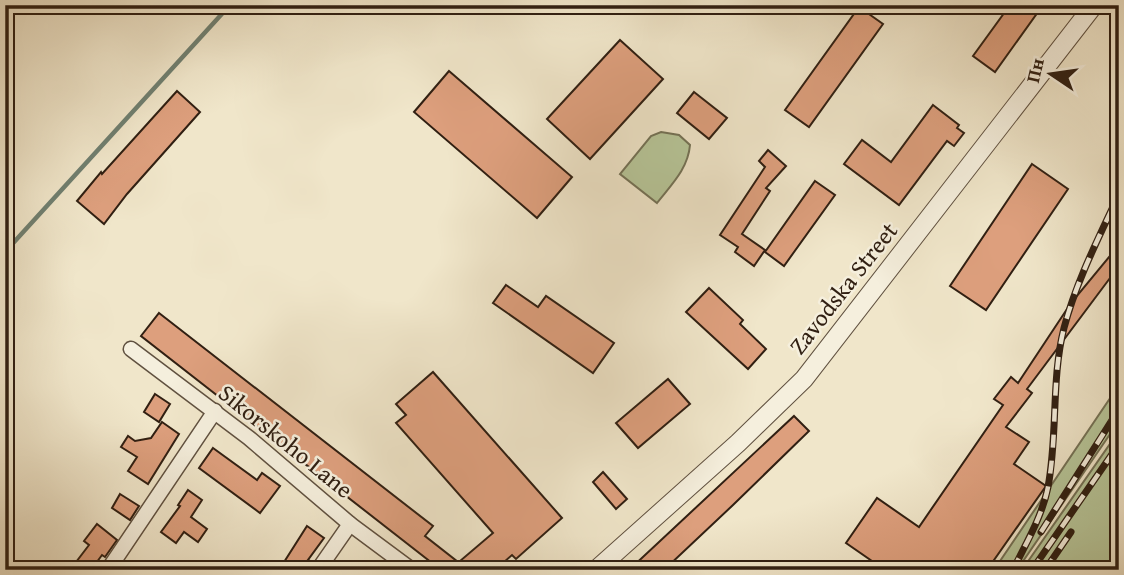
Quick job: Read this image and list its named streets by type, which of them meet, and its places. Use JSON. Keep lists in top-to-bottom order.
{
  "streets": {
    "street": ["Zavodska Street", "Sikorskoho Lane"]
  },
  "north": "left"
}
